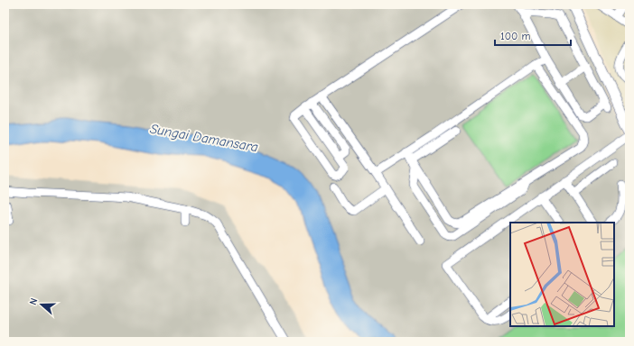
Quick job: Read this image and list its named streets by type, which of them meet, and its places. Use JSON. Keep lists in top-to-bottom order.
{
  "water": ["Sungai Damansara"],
  "scale_bar": "100 m",
  "north": "left"
}
